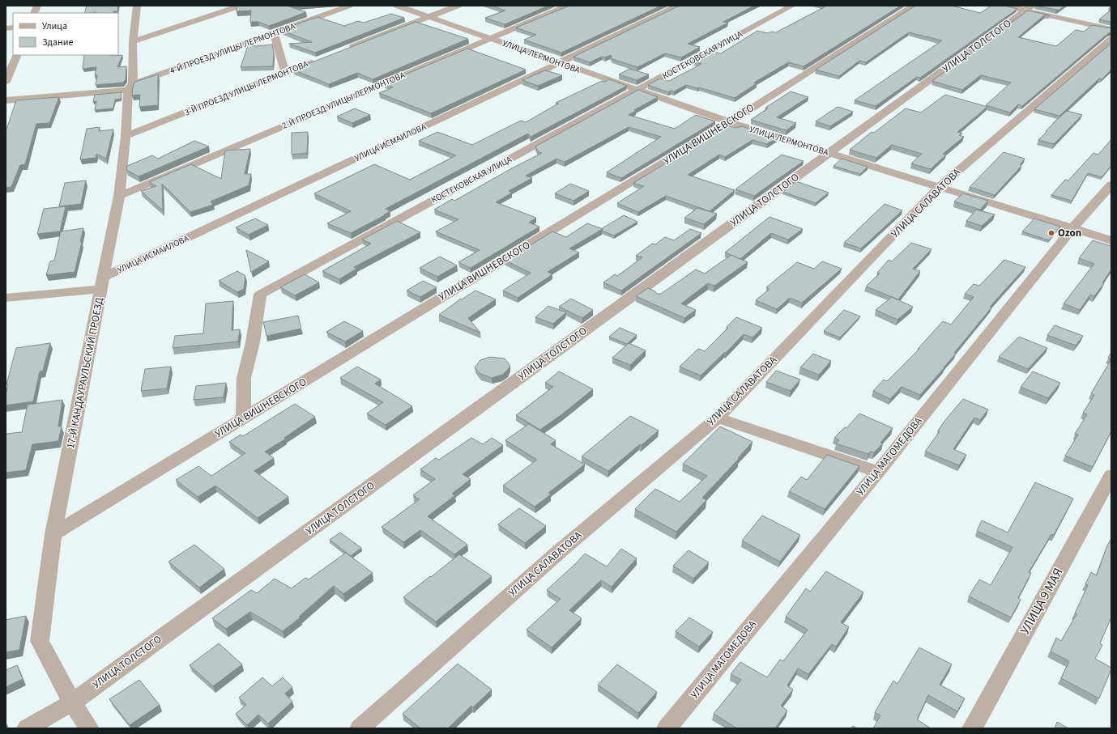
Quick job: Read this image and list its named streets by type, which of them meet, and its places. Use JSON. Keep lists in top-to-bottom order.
{
  "streets": {
    "street": [
      "УЛИЦА ТОЛСТОГО",
      "4-Й ПРОЕЗД УЛИЦЫ ЛЕРМОНТОВА",
      "КОСТЕКОВСКАЯ УЛИЦА",
      "УЛИЦА ЛЕРМОНТОВА",
      "3-Й ПРОЕЗД УЛИЦЫ ЛЕРМОНТОВА",
      "2-Й ПРОЕЗД УЛИЦЫ ЛЕРМОНТОВА",
      "УЛИЦА ВИШНЕВСКОГО",
      "УЛИЦА ИСМАИЛОВА",
      "УЛИЦА САЛАВАТОВА",
      "17-Й КАНДАУРАУЛЬСКИЙ ПРОЕЗД",
      "УЛИЦА МАГОМЕДОВА",
      "УЛИЦА 9 МАЯ"
    ]
  },
  "crossings": [
    ["УЛИЦА ТОЛСТОГО", "УЛИЦА ЛЕРМОНТОВА"],
    ["УЛИЦА ТОЛСТОГО", "17-Й КАНДАУРАУЛЬСКИЙ ПРОЕЗД"],
    ["4-Й ПРОЕЗД УЛИЦЫ ЛЕРМОНТОВА", "17-Й КАНДАУРАУЛЬСКИЙ ПРОЕЗД"],
    ["КОСТЕКОВСКАЯ УЛИЦА", "УЛИЦА ЛЕРМОНТОВА"],
    ["КОСТЕКОВСКАЯ УЛИЦА", "УЛИЦА ВИШНЕВСКОГО"],
    ["УЛИЦА ЛЕРМОНТОВА", "2-Й ПРОЕЗД УЛИЦЫ ЛЕРМОНТОВА"],
    ["УЛИЦА ЛЕРМОНТОВА", "УЛИЦА ВИШНЕВСКОГО"],
    ["УЛИЦА ЛЕРМОНТОВА", "УЛИЦА ИСМАИЛОВА"],
    ["УЛИЦА ЛЕРМОНТОВА", "УЛИЦА САЛАВАТОВА"],
    ["УЛИЦА ЛЕРМОНТОВА", "УЛИЦА МАГОМЕДОВА"],
    ["3-Й ПРОЕЗД УЛИЦЫ ЛЕРМОНТОВА", "17-Й КАНДАУРАУЛЬСКИЙ ПРОЕЗД"],
    ["2-Й ПРОЕЗД УЛИЦЫ ЛЕРМОНТОВА", "17-Й КАНДАУРАУЛЬСКИЙ ПРОЕЗД"],
    ["УЛИЦА ВИШНЕВСКОГО", "17-Й КАНДАУРАУЛЬСКИЙ ПРОЕЗД"],
    ["УЛИЦА ИСМАИЛОВА", "17-Й КАНДАУРАУЛЬСКИЙ ПРОЕЗД"]
  ],
  "places": ["Ozon"],
  "legend": ["Улица", "Здание"]
}
